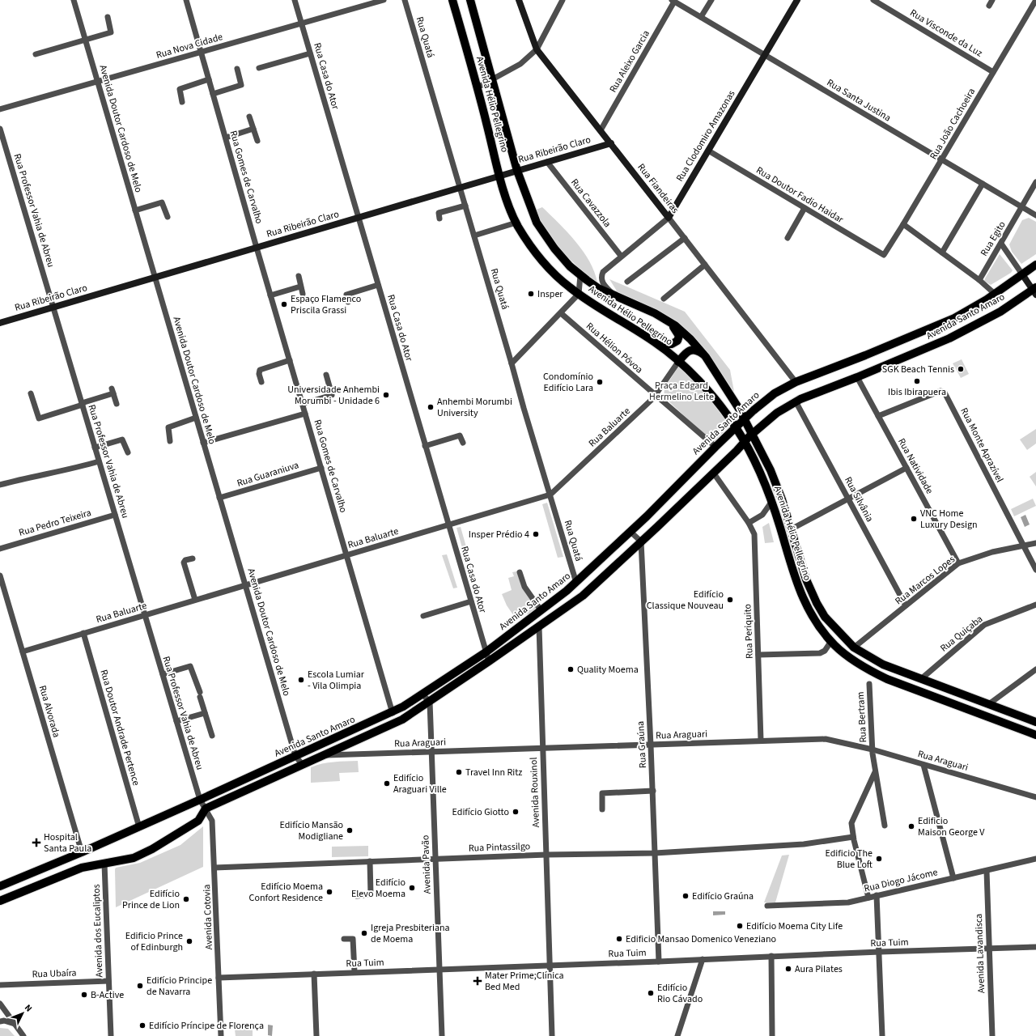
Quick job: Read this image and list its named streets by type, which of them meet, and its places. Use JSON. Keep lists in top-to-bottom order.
{
  "streets": {
    "main road": ["Avenida Hélio Pellegrino", "Avenida Santo Amaro"],
    "street": [
      "Rua Visconde da Luz",
      "Rua Quatá",
      "Rua Nova Cidade",
      "Rua Aleixo Garcia",
      "Rua Casa do Ator",
      "Rua Santa Justina",
      "Rua João Cachoeira",
      "Avenida Doutor Cardoso de Melo",
      "Rua Clodomiro Amazonas",
      "Rua Ribeirão Claro",
      "Rua Gomes de Carvalho",
      "Rua Fiandeiras",
      "Rua Doutor Fadio Haidar",
      "Rua Cavazzola",
      "Rua Professor Vahia de Abreu",
      "Rua Egito",
      "Rua Hélion Póvoa",
      "Rua Baluarte",
      "Rua Monte Aprazível",
      "Rua Natividade",
      "Rua Guaraniuva",
      "Rua Silvânia",
      "Rua Pedro Teixeira",
      "Rua Marcos Lopes",
      "Rua Periquito",
      "Rua Quiçaba",
      "Rua Alvorada",
      "Rua Bertram",
      "Rua Doutor Andrade Pertence",
      "Rua Araguari",
      "Rua Graúna",
      "Avenida Rouxinol",
      "Rua Pintassilgo",
      "Avenida Pavão",
      "Rua Diogo Jácome",
      "Avenida Cotovia",
      "Avenida dos Eucaliptos",
      "Rua Tuim",
      "Avenida Lavandisca",
      "Rua Ubaíra"
    ]
  },
  "crossings": [
    ["Rua Visconde da Luz", "Rua João Cachoeira"],
    ["Rua Quatá", "Rua Ribeirão Claro"],
    ["Rua Quatá", "Avenida Santo Amaro"],
    ["Rua Quatá", "Rua Baluarte"],
    ["Rua Nova Cidade", "Rua Casa do Ator"],
    ["Rua Nova Cidade", "Avenida Doutor Cardoso de Melo"],
    ["Rua Nova Cidade", "Rua Gomes de Carvalho"],
    ["Rua Aleixo Garcia", "Rua Santa Justina"],
    ["Rua Aleixo Garcia", "Rua Fiandeiras"],
    ["Rua Casa do Ator", "Rua Ribeirão Claro"],
    ["Rua Casa do Ator", "Avenida Santo Amaro"],
    ["Rua Casa do Ator", "Rua Baluarte"],
    ["Rua Santa Justina", "Rua João Cachoeira"],
    ["Rua Santa Justina", "Rua Clodomiro Amazonas"],
    ["Rua Santa Justina", "Rua Egito"],
    ["Avenida Hélio Pellegrino", "Rua Clodomiro Amazonas"],
    ["Avenida Hélio Pellegrino", "Rua Ribeirão Claro"],
    ["Avenida Hélio Pellegrino", "Avenida Santo Amaro"],
    ["Avenida Hélio Pellegrino", "Rua Baluarte"],
    ["Avenida Hélio Pellegrino", "Rua Marcos Lopes"],
    ["Avenida Hélio Pellegrino", "Rua Quiçaba"],
    ["Rua João Cachoeira", "Rua Doutor Fadio Haidar"],
    ["Avenida Doutor Cardoso de Melo", "Rua Ribeirão Claro"],
    ["Avenida Doutor Cardoso de Melo", "Avenida Santo Amaro"],
    ["Avenida Doutor Cardoso de Melo", "Rua Baluarte"],
    ["Avenida Doutor Cardoso de Melo", "Rua Guaraniuva"],
    ["Rua Clodomiro Amazonas", "Rua Fiandeiras"],
    ["Rua Clodomiro Amazonas", "Rua Doutor Fadio Haidar"],
    ["Rua Clodomiro Amazonas", "Rua Cavazzola"],
    ["Rua Ribeirão Claro", "Rua Gomes de Carvalho"],
    ["Rua Ribeirão Claro", "Rua Fiandeiras"],
    ["Rua Ribeirão Claro", "Rua Cavazzola"],
    ["Rua Ribeirão Claro", "Rua Professor Vahia de Abreu"],
    ["Rua Gomes de Carvalho", "Avenida Santo Amaro"],
    ["Rua Gomes de Carvalho", "Rua Baluarte"],
    ["Rua Gomes de Carvalho", "Rua Guaraniuva"],
    ["Rua Fiandeiras", "Avenida Santo Amaro"],
    ["Rua Professor Vahia de Abreu", "Avenida Santo Amaro"],
    ["Rua Professor Vahia de Abreu", "Rua Baluarte"],
    ["Rua Professor Vahia de Abreu", "Rua Pedro Teixeira"],
    ["Rua Professor Vahia de Abreu", "Avenida Cotovia"],
    ["Avenida Santo Amaro", "Rua Hélion Póvoa"],
    ["Avenida Santo Amaro", "Rua Natividade"],
    ["Avenida Santo Amaro", "Rua Silvânia"],
    ["Avenida Santo Amaro", "Rua Periquito"],
    ["Avenida Santo Amaro", "Rua Alvorada"],
    ["Avenida Santo Amaro", "Rua Doutor Andrade Pertence"],
    ["Avenida Santo Amaro", "Rua Araguari"],
    ["Avenida Santo Amaro", "Rua Graúna"],
    ["Avenida Santo Amaro", "Avenida Rouxinol"],
    ["Avenida Santo Amaro", "Avenida Pavão"],
    ["Avenida Santo Amaro", "Avenida Cotovia"],
    ["Rua Hélion Póvoa", "Rua Baluarte"],
    ["Rua Baluarte", "Rua Alvorada"],
    ["Rua Baluarte", "Rua Doutor Andrade Pertence"],
    ["Rua Monte Aprazível", "Rua Natividade"],
    ["Rua Monte Aprazível", "Rua Marcos Lopes"],
    ["Rua Natividade", "Rua Marcos Lopes"],
    ["Rua Silvânia", "Rua Marcos Lopes"],
    ["Rua Periquito", "Rua Araguari"],
    ["Rua Bertram", "Rua Araguari"],
    ["Rua Araguari", "Rua Graúna"],
    ["Rua Araguari", "Avenida Rouxinol"],
    ["Rua Araguari", "Avenida Pavão"],
    ["Rua Graúna", "Rua Pintassilgo"],
    ["Rua Graúna", "Rua Tuim"],
    ["Avenida Rouxinol", "Rua Pintassilgo"],
    ["Avenida Rouxinol", "Rua Tuim"],
    ["Rua Pintassilgo", "Avenida Pavão"],
    ["Rua Pintassilgo", "Avenida Cotovia"],
    ["Avenida Pavão", "Rua Tuim"],
    ["Rua Diogo Jácome", "Avenida Lavandisca"],
    ["Avenida Cotovia", "Rua Tuim"],
    ["Avenida dos Eucaliptos", "Rua Ubaíra"],
    ["Rua Tuim", "Avenida Lavandisca"]
  ],
  "parks": ["Praça Edgard Hermelino Leite"],
  "places": {
    "other": [
      "Insper",
      "Espaço Flamenco Priscila Grassi",
      "SGK Beach Tennis",
      "Ibis Ibirapuera",
      "Condomínio Edifício Lara",
      "Universidade Anhembi Morumbi - Unidade 6",
      "Anhembi Morumbi University",
      "VNC Home Luxury Design",
      "Insper Prédio 4",
      "Edifício Classique Nouveau",
      "Quality Moema",
      "Escola Lumiar - Vila Olimpia",
      "Travel Inn Ritz",
      "Edifício Araguari Ville",
      "Edifício Giotto",
      "Edificio Maison George V",
      "Edifício Mansão Modigliane",
      "Edificio The Blue Loft",
      "Edifício Elevo Moema",
      "Edifício Moema Confort Residence",
      "Edifício Graúna",
      "Edifício Prince de Lion",
      "Edifício Moema City Life",
      "Igreja Presbiteriana de Moema",
      "Edificio Mansao Domenico Veneziano",
      "Edificio Prince of Edinburgh",
      "Aura Pilates",
      "Edifício Principe de Navarra",
      "Edifício Rio Cávado",
      "B-Active",
      "Edifício Príncipe de Florença"
    ],
    "health": ["Hospital Santa Paula", "Mater Prime;Clínica Bed Med"]
  },
  "north": "top right"
}
